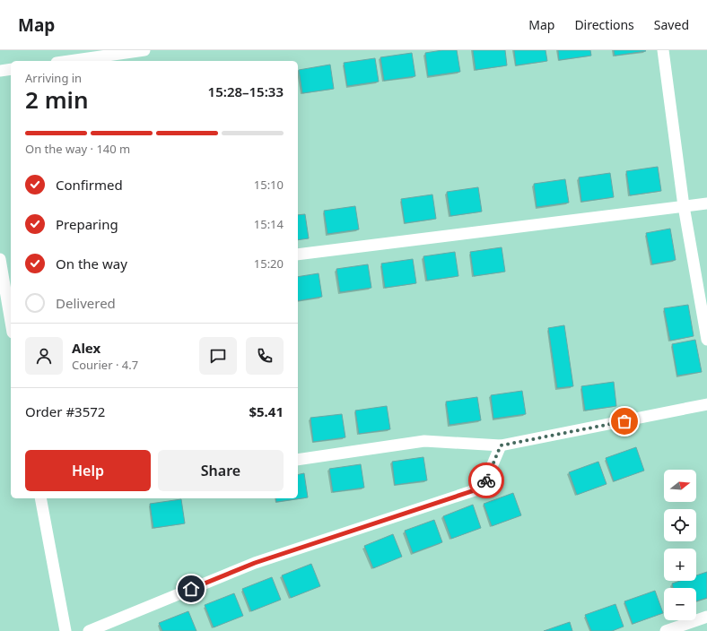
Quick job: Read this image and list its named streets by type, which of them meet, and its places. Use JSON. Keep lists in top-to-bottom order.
{
  "north": "right",
  "page": {
    "header": "Map",
    "nav": ["Map", "Directions", "Saved"],
    "heading": ["2 min", "Arriving in", "15:28–15:33"],
    "panel": [
      "Alex",
      "Courier · 4.7",
      "Order #3572",
      "$5.41"
    ],
    "bar": "On the way · 140 m",
    "list": [
      ["Confirmed", "15:10"],
      ["Preparing", "15:14"],
      ["On the way", "15:20"],
      "Delivered"
    ],
    "buttons": ["Help", "Share"],
    "map_buttons": ["+", "−"]
  }
}
